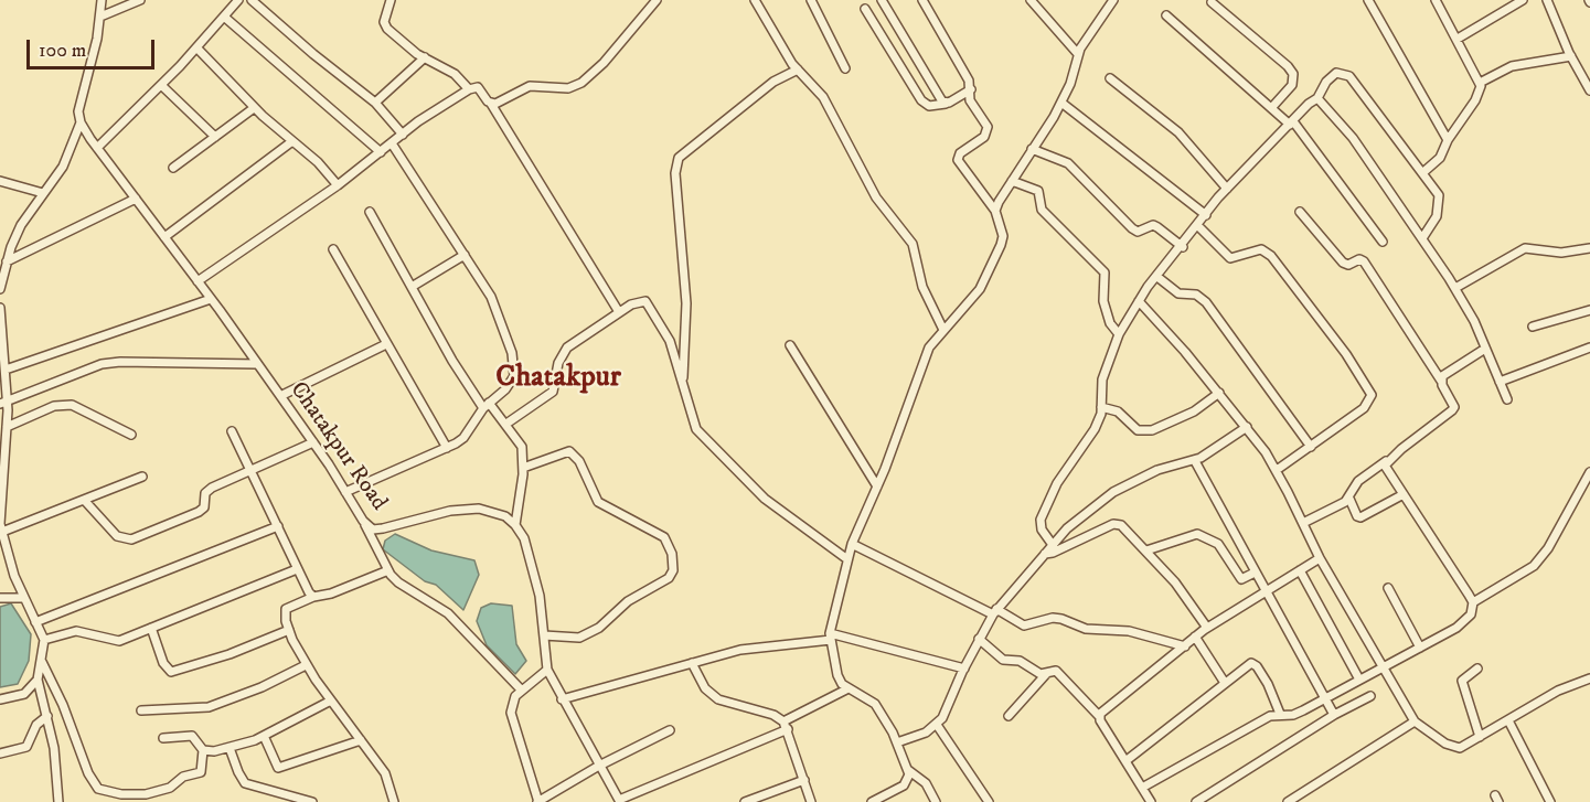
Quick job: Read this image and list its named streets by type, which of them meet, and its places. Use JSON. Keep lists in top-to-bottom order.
{
  "streets": {
    "street": ["Chatakpur Road"]
  },
  "districts": ["Chatakpur"],
  "scale_bar": "100 m"
}
